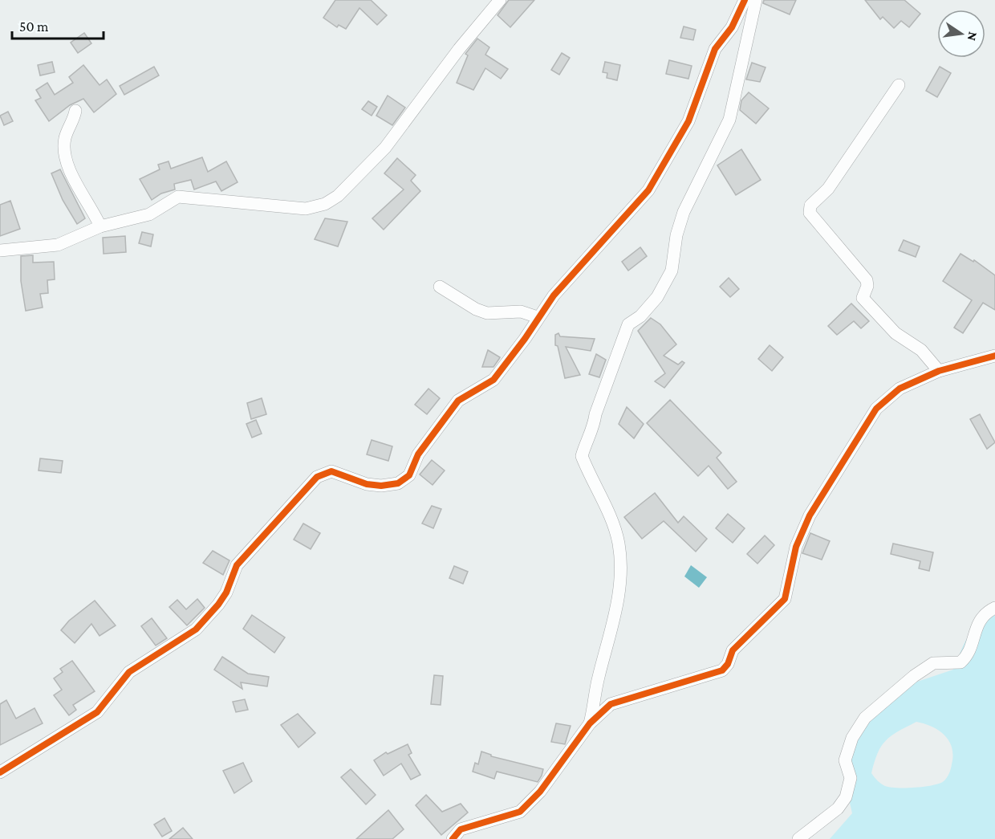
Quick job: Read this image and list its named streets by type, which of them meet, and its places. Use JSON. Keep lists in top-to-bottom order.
{
  "scale_bar": "50 m",
  "north": "right"
}
